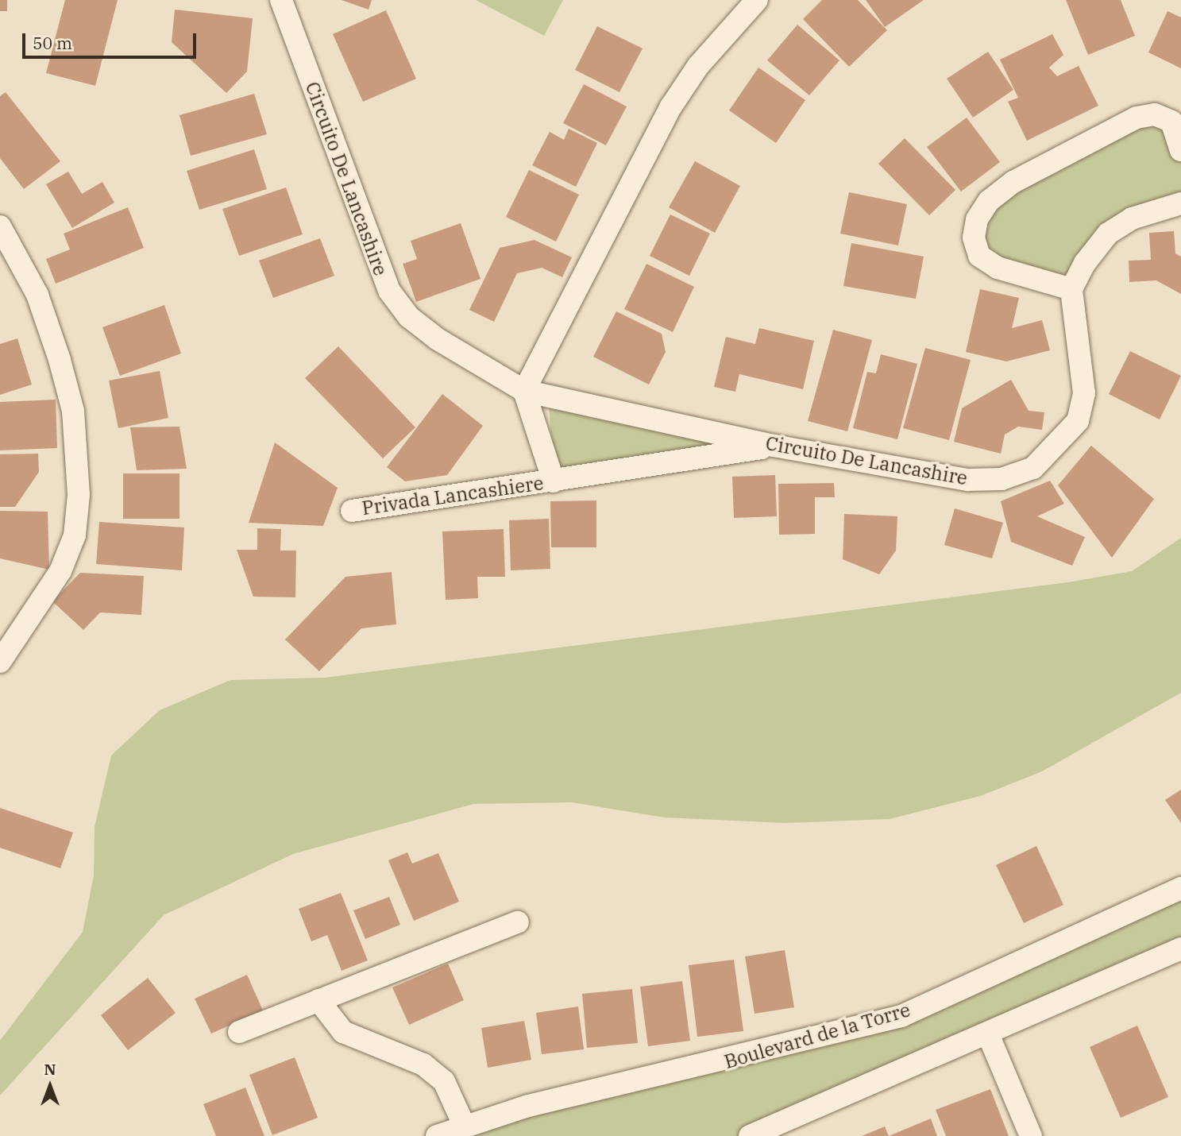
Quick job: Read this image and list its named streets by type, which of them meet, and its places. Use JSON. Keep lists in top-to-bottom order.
{
  "streets": {
    "street": ["Circuito De Lancashire", "Privada Lancashiere", "Boulevard de la Torre"]
  },
  "crossings": [
    ["Circuito De Lancashire", "Privada Lancashiere"]
  ],
  "scale_bar": "50 m",
  "north": "top"
}
